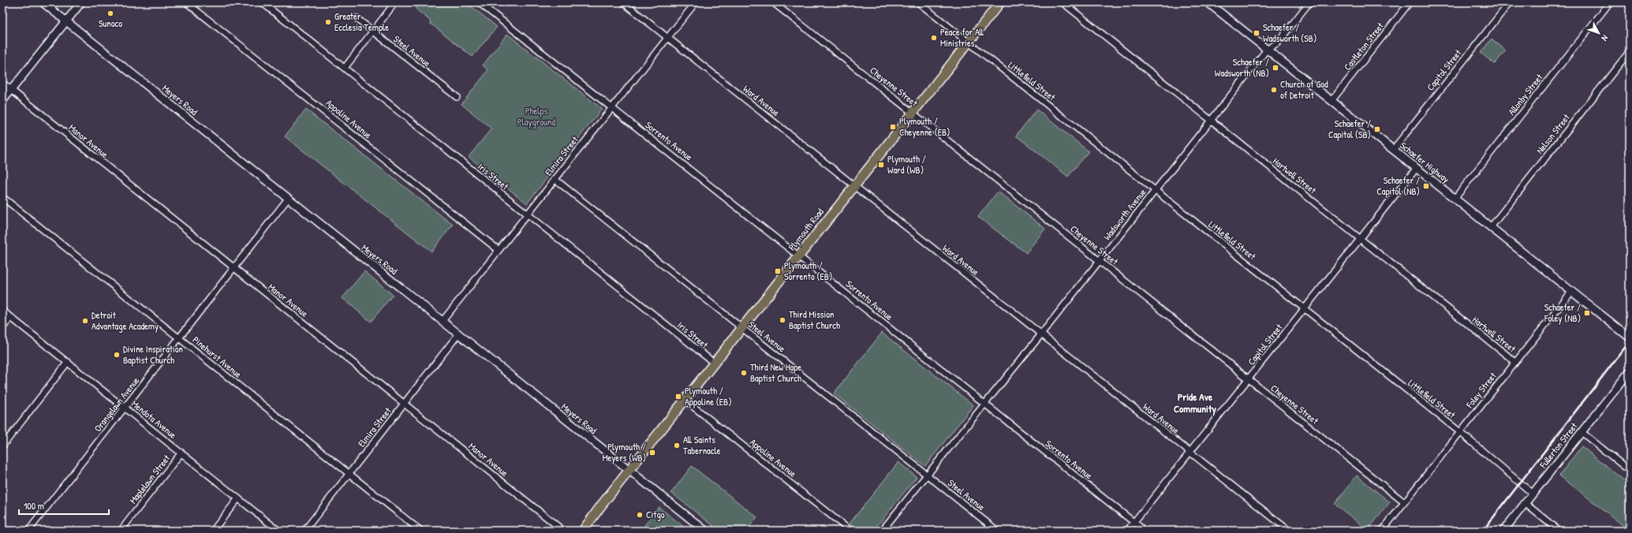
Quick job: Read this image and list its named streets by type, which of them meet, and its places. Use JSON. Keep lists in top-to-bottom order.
{
  "streets": {
    "main road": ["Plymouth Road"],
    "street": [
      "Castleton Street",
      "Steel Avenue",
      "Capitol Street",
      "Littlefield Street",
      "Cheyenne Street",
      "Allonby Street",
      "Meyers Road",
      "Ward Avenue",
      "Appoline Avenue",
      "Nelson Street",
      "Manor Avenue",
      "Sorrento Avenue",
      "Elmira Street",
      "Schaefer Highway",
      "Hartwell Street",
      "Iris Street",
      "Wadsworth Avenue",
      "Pinehurst Avenue",
      "Foley Street",
      "Orangelawn Avenue",
      "Mendota Avenue",
      "Fullerton Street",
      "Maplelawn Street"
    ]
  },
  "crossings": [
    ["Castleton Street", "Schaefer Highway"],
    ["Steel Avenue", "Elmira Street"],
    ["Steel Avenue", "Wadsworth Avenue"],
    ["Steel Avenue", "Plymouth Road"],
    ["Capitol Street", "Littlefield Street"],
    ["Capitol Street", "Cheyenne Street"],
    ["Capitol Street", "Ward Avenue"],
    ["Capitol Street", "Sorrento Avenue"],
    ["Capitol Street", "Schaefer Highway"],
    ["Capitol Street", "Hartwell Street"],
    ["Littlefield Street", "Wadsworth Avenue"],
    ["Littlefield Street", "Plymouth Road"],
    ["Littlefield Street", "Foley Street"],
    ["Littlefield Street", "Fullerton Street"],
    ["Cheyenne Street", "Wadsworth Avenue"],
    ["Cheyenne Street", "Plymouth Road"],
    ["Cheyenne Street", "Foley Street"],
    ["Allonby Street", "Schaefer Highway"],
    ["Meyers Road", "Elmira Street"],
    ["Meyers Road", "Plymouth Road"],
    ["Meyers Road", "Orangelawn Avenue"],
    ["Ward Avenue", "Elmira Street"],
    ["Ward Avenue", "Wadsworth Avenue"],
    ["Ward Avenue", "Plymouth Road"],
    ["Appoline Avenue", "Elmira Street"],
    ["Appoline Avenue", "Plymouth Road"],
    ["Nelson Street", "Schaefer Highway"],
    ["Manor Avenue", "Elmira Street"],
    ["Manor Avenue", "Orangelawn Avenue"],
    ["Sorrento Avenue", "Elmira Street"],
    ["Sorrento Avenue", "Wadsworth Avenue"],
    ["Sorrento Avenue", "Plymouth Road"],
    ["Elmira Street", "Iris Street"],
    ["Elmira Street", "Pinehurst Avenue"],
    ["Schaefer Highway", "Wadsworth Avenue"],
    ["Schaefer Highway", "Foley Street"],
    ["Hartwell Street", "Wadsworth Avenue"],
    ["Hartwell Street", "Foley Street"],
    ["Iris Street", "Plymouth Road"],
    ["Pinehurst Avenue", "Orangelawn Avenue"],
    ["Orangelawn Avenue", "Mendota Avenue"],
    ["Mendota Avenue", "Maplelawn Street"]
  ],
  "districts": ["Pride Ave Community"],
  "parks": ["Phelps Playground"],
  "places": {
    "other": [
      "Sunoco",
      "Greater Ecclesia Temple",
      "Peace for All Ministries",
      "Church of God of Detroit",
      "Third Mission Baptist Church",
      "Detroit Advantage Academy",
      "Divine Inspiration Baptist Church",
      "Third New Hope Baptist Church",
      "All Saints Tabernacle",
      "Citgo"
    ],
    "transit": [
      "Schaefer / Wadsworth (SB)",
      "Schaefer / Wadsworth (NB)",
      "Plymouth / Cheyenne (EB)",
      "Schaefer / Capitol (SB)",
      "Plymouth / Ward (WB)",
      "Schaefer / Capitol (NB)",
      "Plymouth / Sorrento (EB)",
      "Schaefer / Foley (NB)",
      "Plymouth / Appoline (EB)",
      "Plymouth / Meyers (WB)"
    ]
  },
  "scale_bar": "100 m",
  "north": "bottom right"
}
